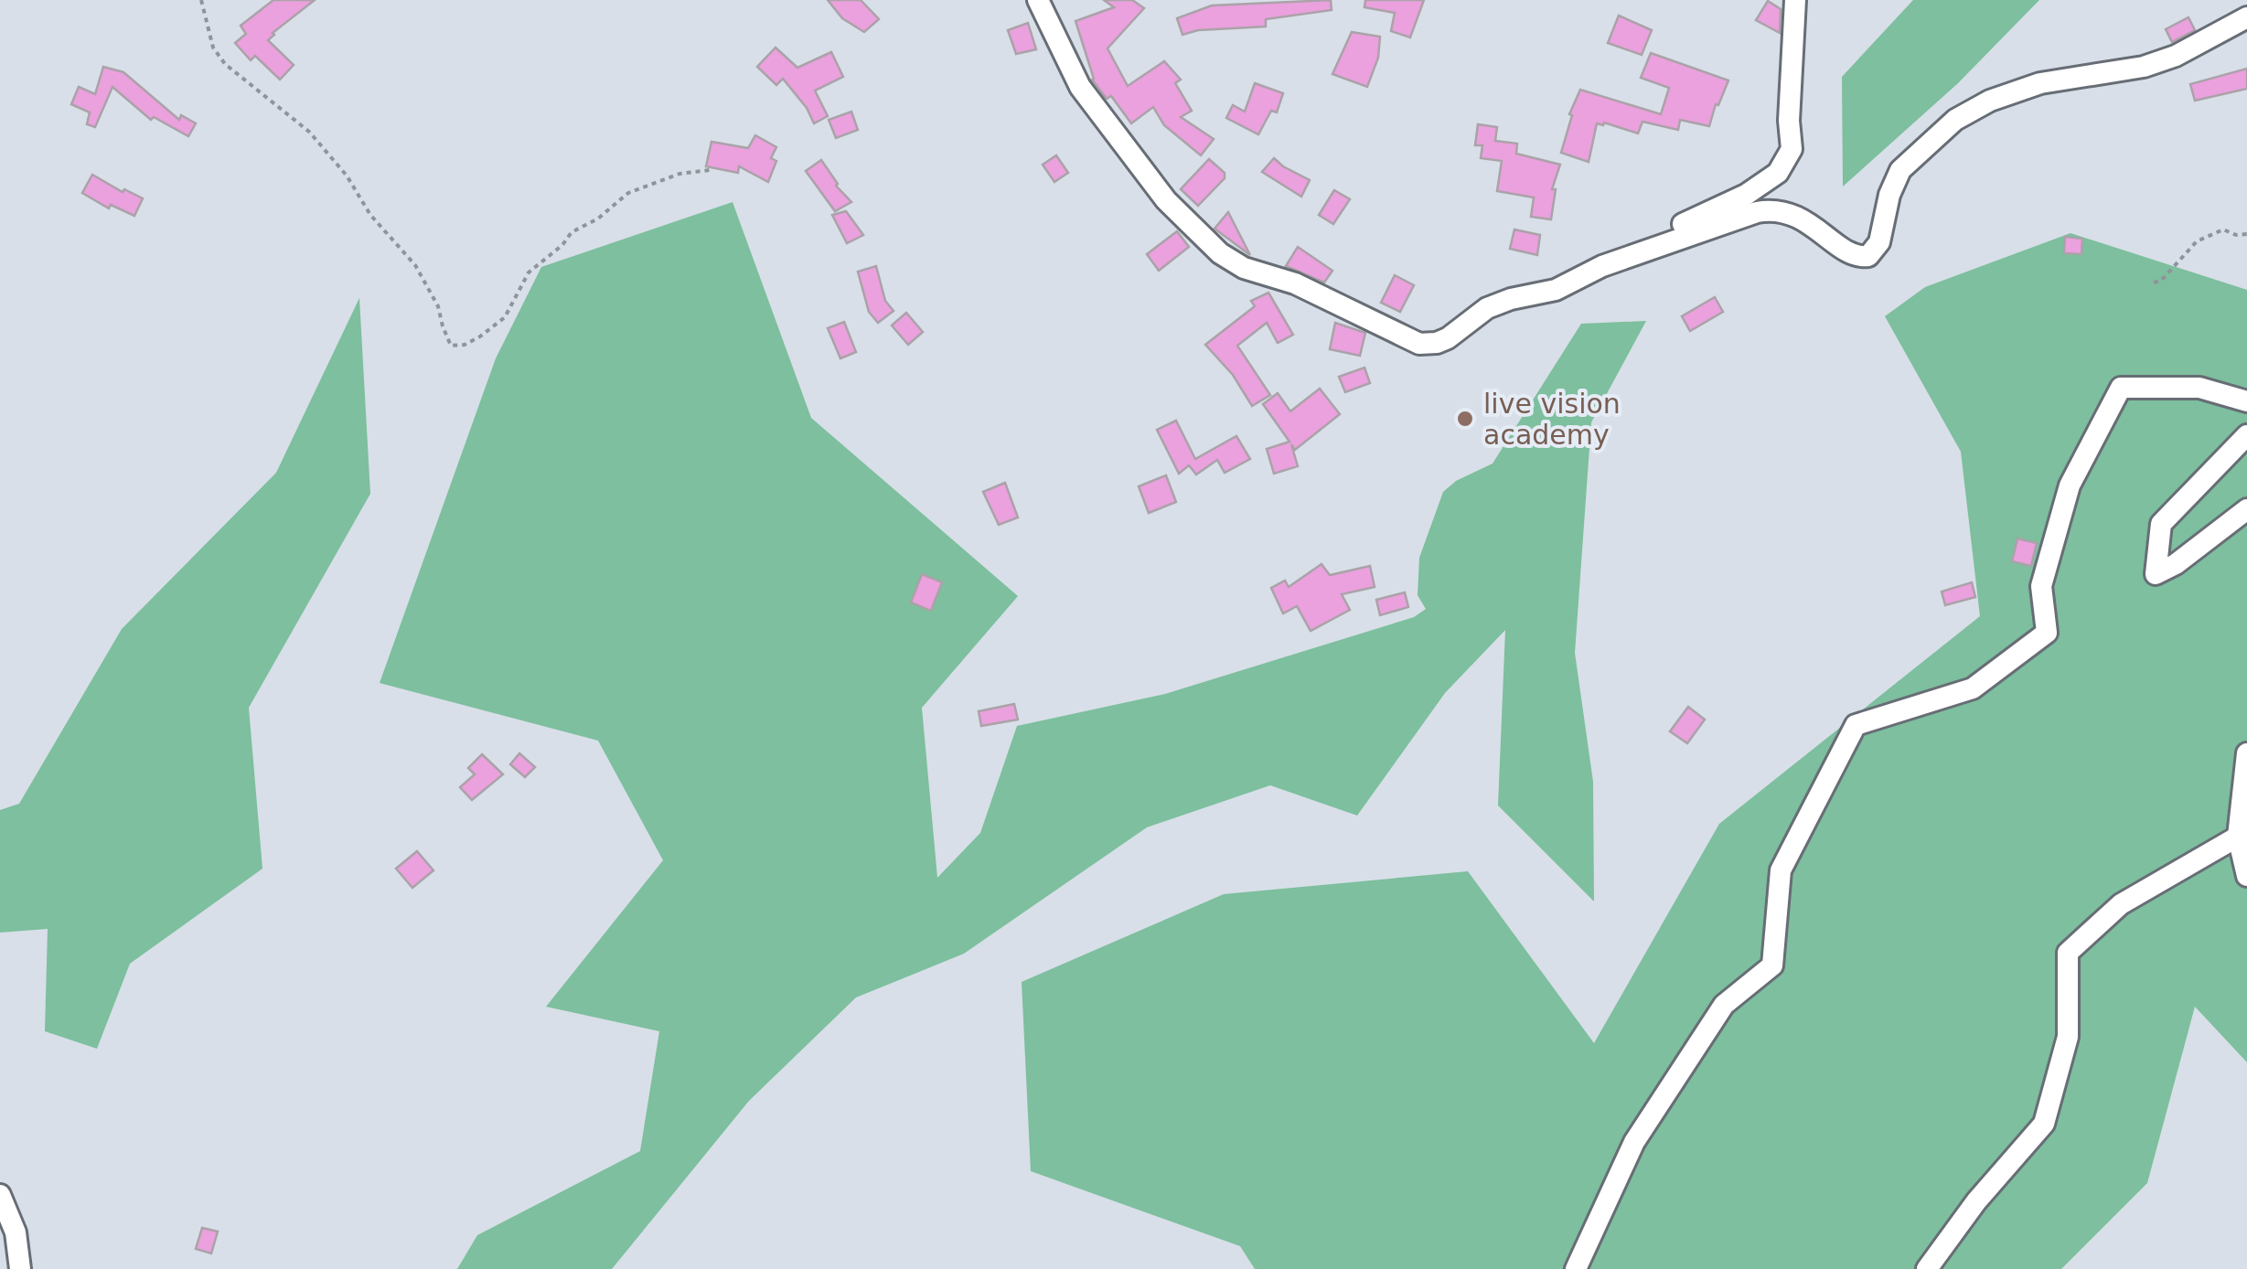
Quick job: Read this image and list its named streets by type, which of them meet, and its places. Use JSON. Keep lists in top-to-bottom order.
{
  "places": ["live vision academy"]
}
